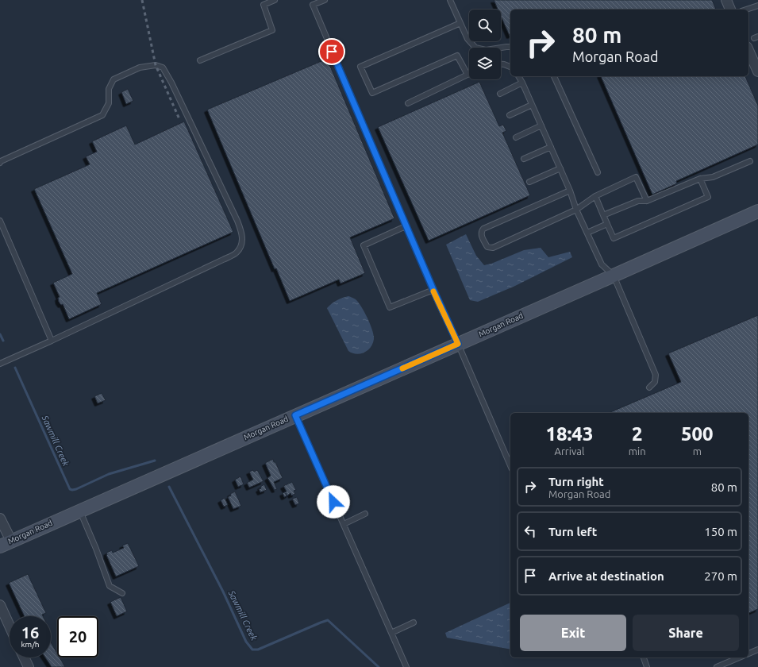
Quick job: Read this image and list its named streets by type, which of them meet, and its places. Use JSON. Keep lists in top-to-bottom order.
{
  "streets": {
    "street": ["Morgan Road"]
  },
  "water": ["Sawmill Creek"],
  "page": {
    "turn": ["80 m", "Morgan Road"],
    "eta": [
      "18:43",
      "Arrival",
      "2",
      "min",
      "500",
      "m"
    ],
    "list": [
      {
        "name": "Turn right",
        "note": "Morgan Road",
        "value": "80 m"
      },
      {
        "name": "Turn left",
        "value": "150 m"
      },
      {
        "name": "Arrive at destination",
        "value": "270 m"
      }
    ],
    "buttons": ["Exit", "Share"],
    "speed": "16 km/h",
    "limit": "20"
  }
}
